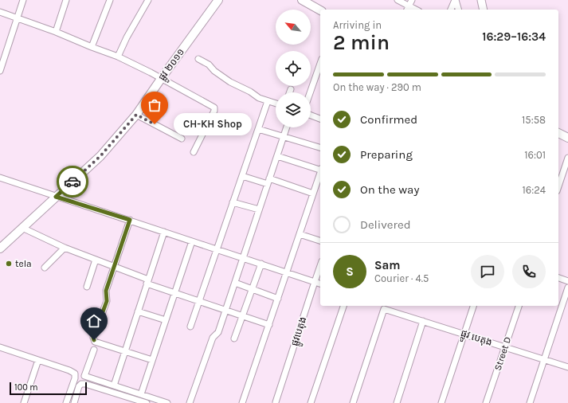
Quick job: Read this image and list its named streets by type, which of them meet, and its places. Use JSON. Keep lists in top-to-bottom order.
{
  "streets": {
    "main road": ["ផ្លូវ ២០១១"],
    "street": ["ផ្លូវបេតុង", "ផ្លូវ បេតុង", "Street D"]
  },
  "crossings": [
    ["ផ្លូវ បេតុង", "Street D"]
  ],
  "places": ["CH-KH Shop", "tela"],
  "scale_bar": "100 m",
  "north": "top left",
  "page": {
    "heading": ["2 min", "Arriving in", "16:29–16:34"],
    "panel": ["Sam", "Courier · 4.5"],
    "bar": "On the way · 290 m",
    "list": [
      ["Confirmed", "15:58"],
      ["Preparing", "16:01"],
      ["On the way", "16:24"],
      "Delivered"
    ],
    "bubble": "CH-KH Shop",
    "round": "S",
    "scale": "100 m"
  }
}
